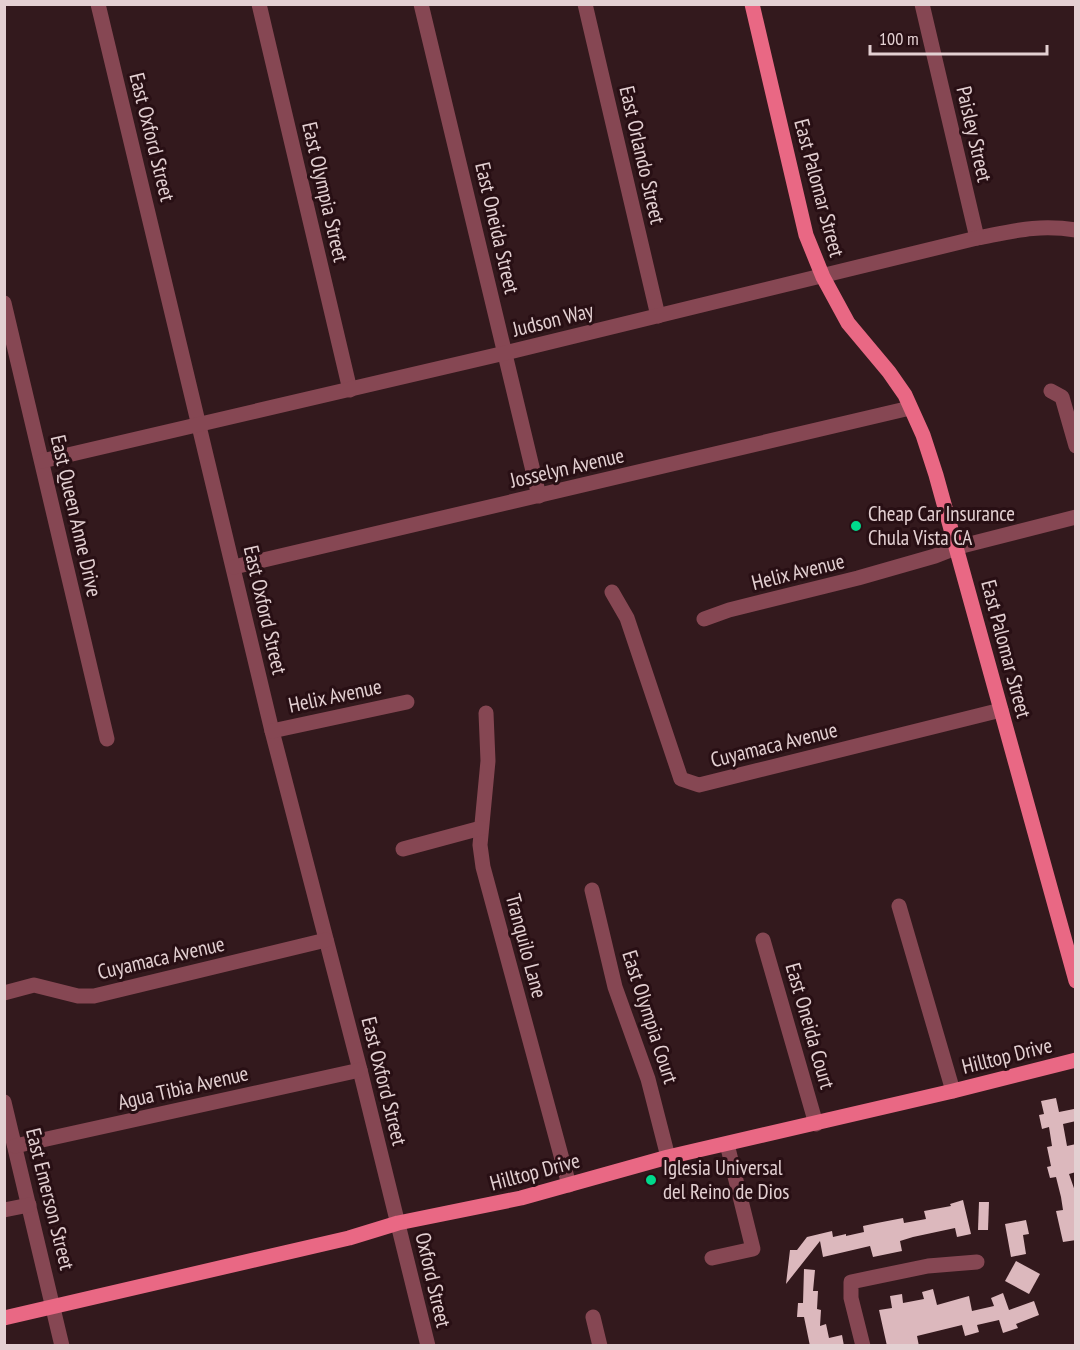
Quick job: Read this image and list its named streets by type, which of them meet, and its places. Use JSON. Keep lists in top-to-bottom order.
{
  "streets": {
    "main road": ["East Palomar Street", "Hilltop Drive"],
    "street": [
      "Paisley Street",
      "East Oxford Street",
      "East Orlando Street",
      "East Olympia Street",
      "East Oneida Street",
      "Judson Way",
      "Josselyn Avenue",
      "East Queen Anne Drive",
      "Helix Avenue",
      "Cuyamaca Avenue",
      "Tranquilo Lane",
      "East Olympia Court",
      "East Oneida Court",
      "Agua Tibia Avenue",
      "East Emerson Street",
      "Oxford Street"
    ]
  },
  "crossings": [
    ["Paisley Street", "Judson Way"],
    ["East Oxford Street", "Judson Way"],
    ["East Oxford Street", "Josselyn Avenue"],
    ["East Oxford Street", "Helix Avenue"],
    ["East Oxford Street", "Cuyamaca Avenue"],
    ["East Oxford Street", "Hilltop Drive"],
    ["East Oxford Street", "Agua Tibia Avenue"],
    ["East Oxford Street", "Oxford Street"],
    ["East Orlando Street", "Judson Way"],
    ["East Palomar Street", "Judson Way"],
    ["East Palomar Street", "Josselyn Avenue"],
    ["East Palomar Street", "Helix Avenue"],
    ["East Palomar Street", "Cuyamaca Avenue"],
    ["East Olympia Street", "Judson Way"],
    ["East Oneida Street", "Judson Way"],
    ["East Oneida Street", "Josselyn Avenue"],
    ["Judson Way", "East Queen Anne Drive"],
    ["Tranquilo Lane", "Hilltop Drive"],
    ["East Olympia Court", "Hilltop Drive"],
    ["East Oneida Court", "Hilltop Drive"],
    ["Hilltop Drive", "East Emerson Street"],
    ["Hilltop Drive", "Oxford Street"],
    ["Agua Tibia Avenue", "East Emerson Street"]
  ],
  "places": ["Cheap Car Insurance Chula Vista CA", "Iglesia Universal del Reino de Dios"],
  "scale_bar": "100 m"
}
